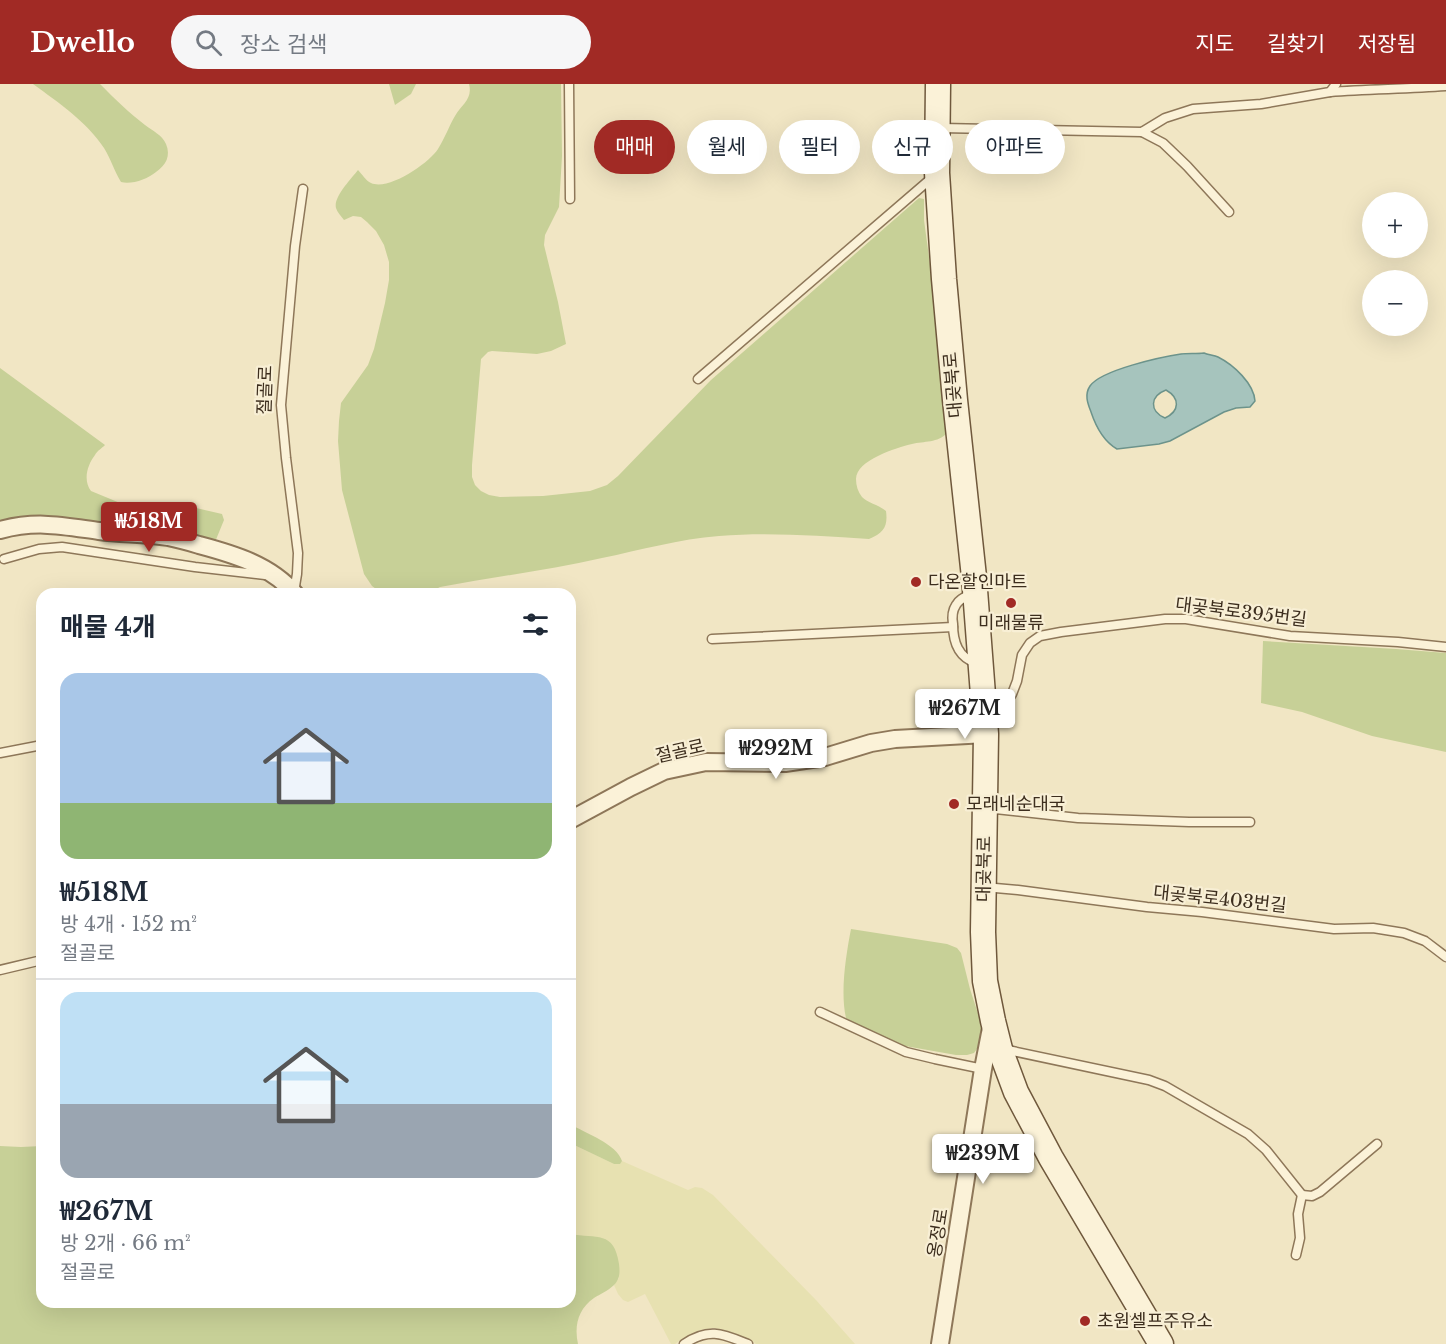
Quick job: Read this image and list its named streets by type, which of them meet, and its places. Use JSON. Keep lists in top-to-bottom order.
{
  "streets": {
    "street": ["대곶북로", "절골로", "옹정로"],
    "lane": ["대곶북로395번길", "대곶북로403번길"]
  },
  "crossings": [
    ["대곶북로", "절골로"],
    ["대곶북로", "대곶북로395번길"],
    ["대곶북로", "대곶북로403번길"],
    ["대곶북로", "옹정로"],
    ["절골로", "대곶북로395번길"]
  ],
  "places": [
    "다온할인마트",
    "미래물류",
    "모래네순대국",
    "초원셀프주유소"
  ],
  "page": {
    "header": "Dwello",
    "search": "장소 검색",
    "nav": ["지도", "길찾기", "저장됨"],
    "chip": [
      "매매",
      "월세",
      "필터",
      "신규",
      "아파트"
    ],
    "map_buttons": ["+", "−"],
    "price": [
      "₩518M",
      "₩267M",
      "₩292M",
      "₩239M"
    ],
    "heading": "매물 4개",
    "list": [
      {
        "name": "₩518M",
        "note": "방 4개 · 152 m² · 절골로"
      },
      {
        "name": "₩267M",
        "note": "방 2개 · 66 m² · 절골로"
      }
    ]
  }
}
